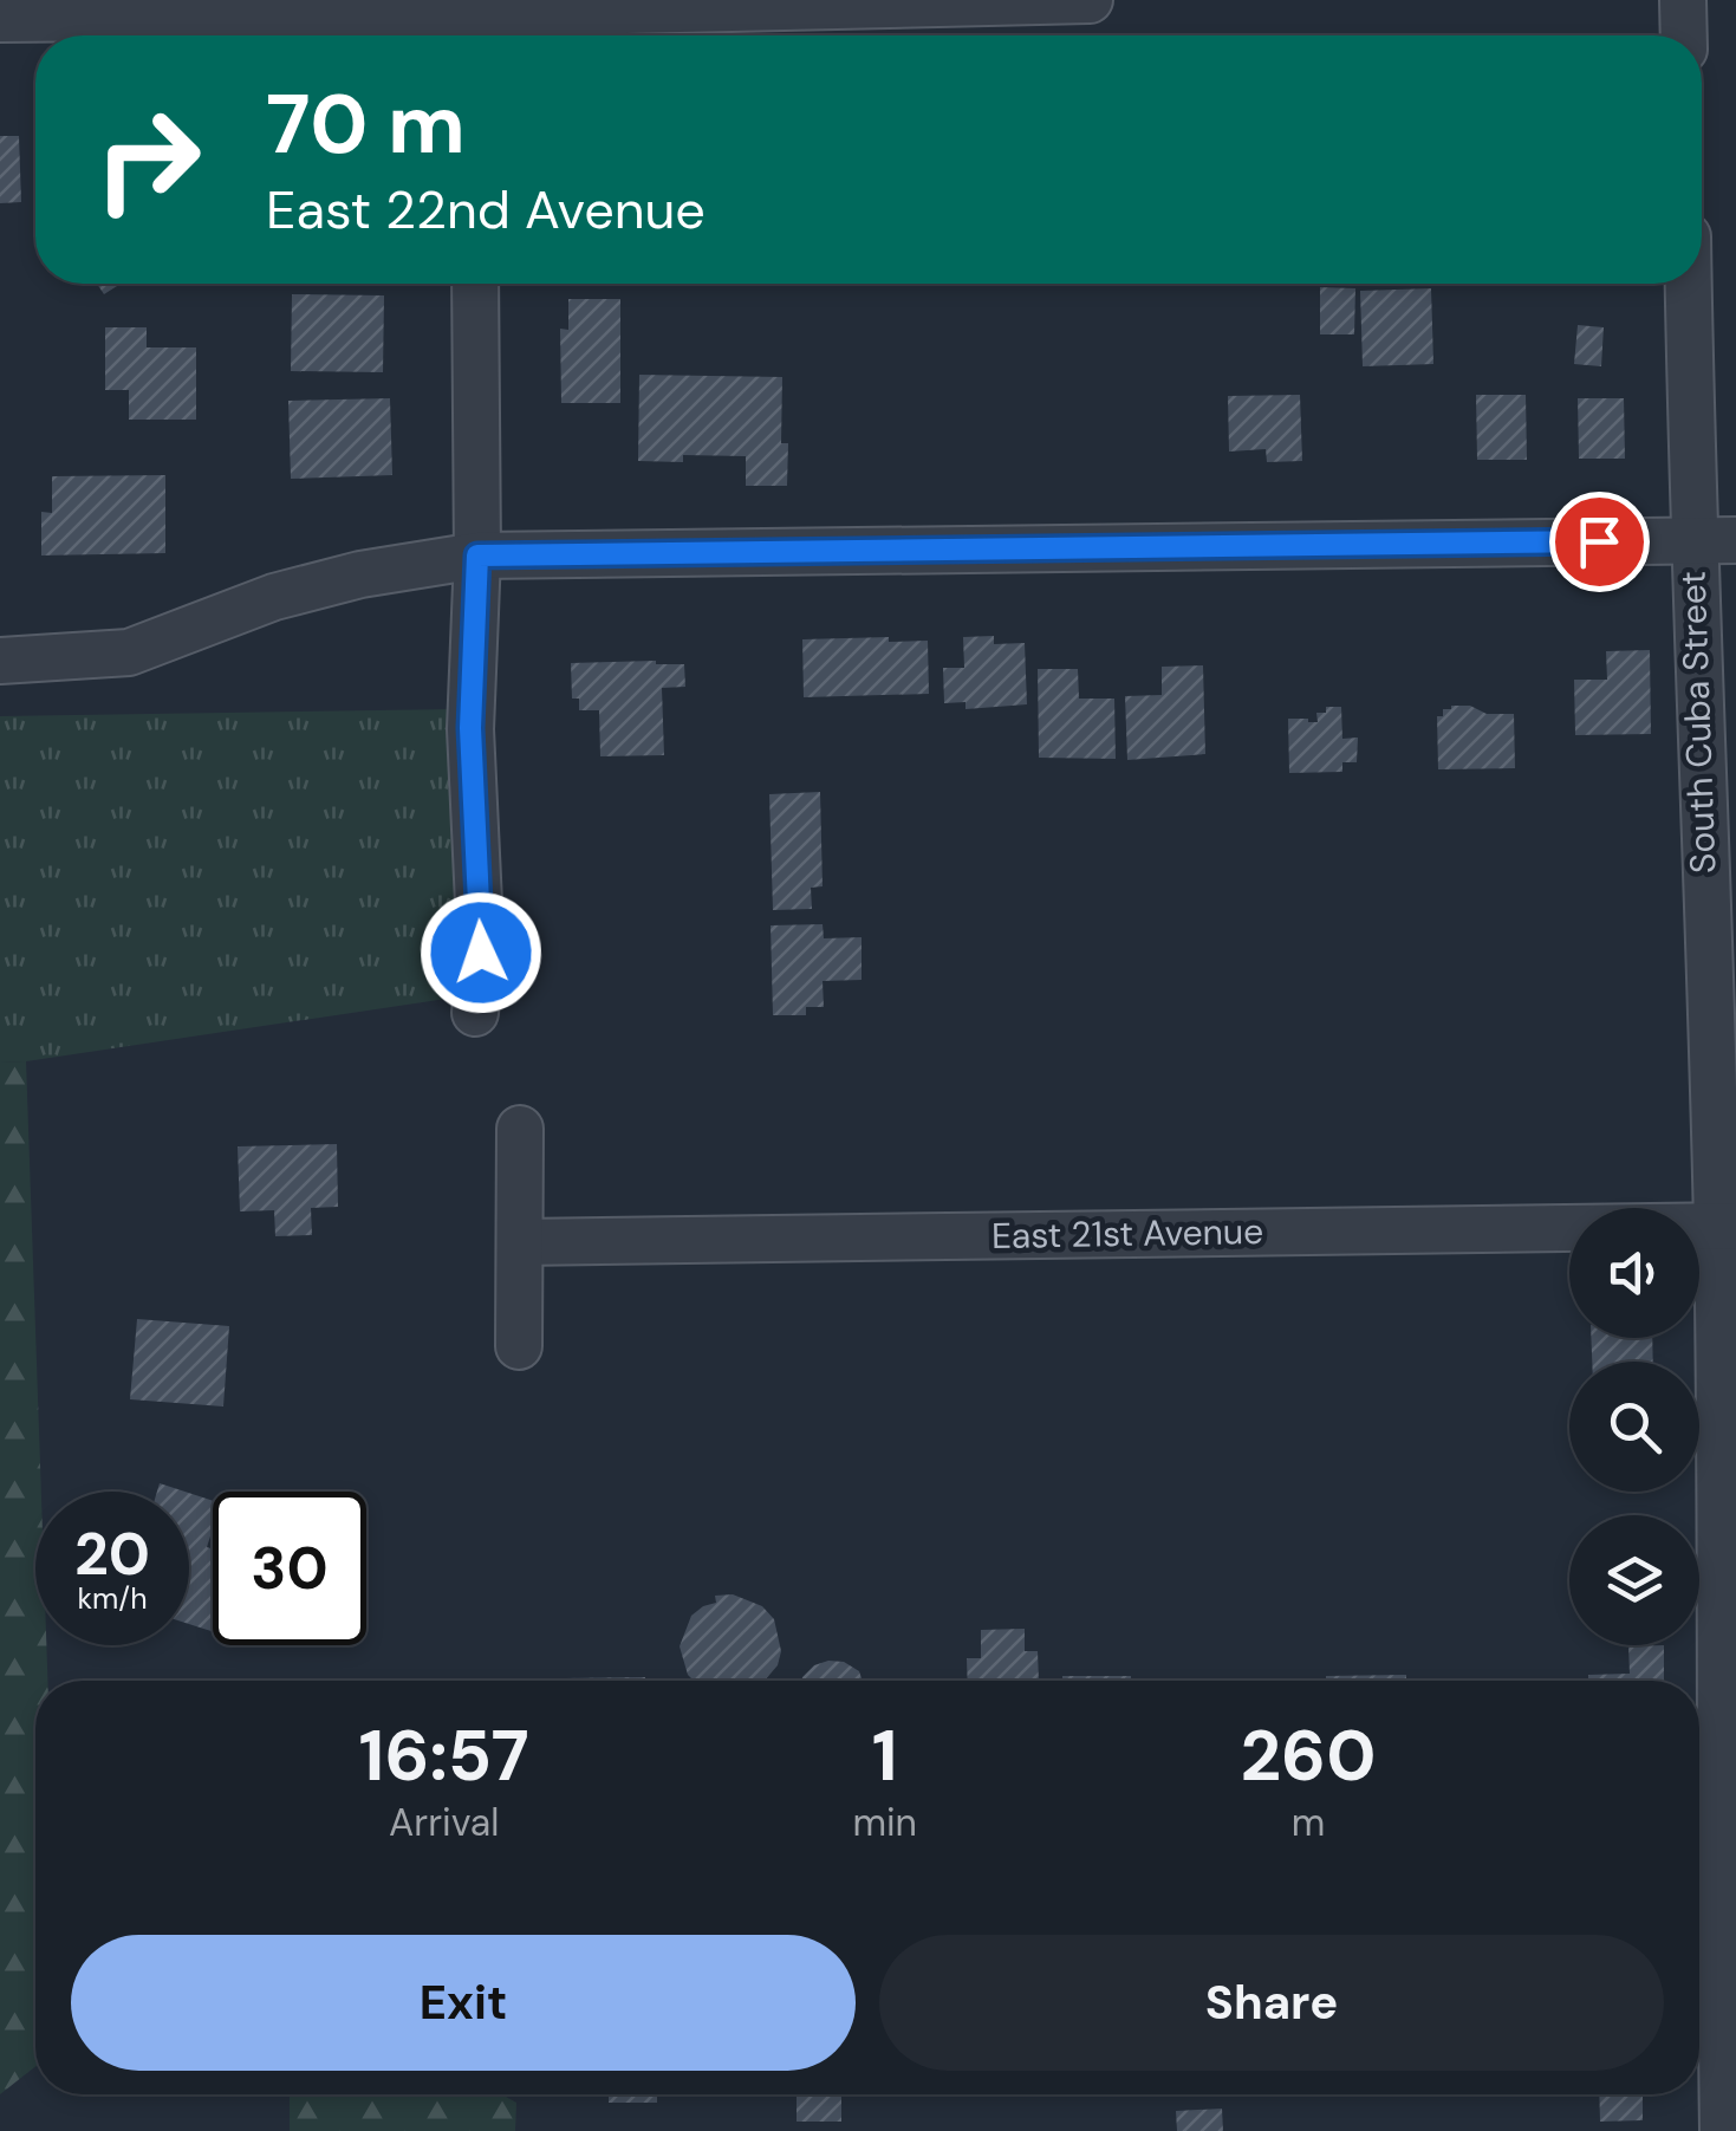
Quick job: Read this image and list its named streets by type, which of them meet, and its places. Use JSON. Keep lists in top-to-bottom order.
{
  "streets": {
    "street": ["South Cuba Street", "East 21st Avenue"]
  },
  "crossings": [
    ["South Cuba Street", "East 21st Avenue"]
  ],
  "page": {
    "turn": ["70 m", "East 22nd Avenue"],
    "speed": "20 km/h",
    "limit": "30",
    "eta": [
      "16:57",
      "Arrival",
      "1",
      "min",
      "260",
      "m"
    ],
    "buttons": ["Exit", "Share"]
  }
}
